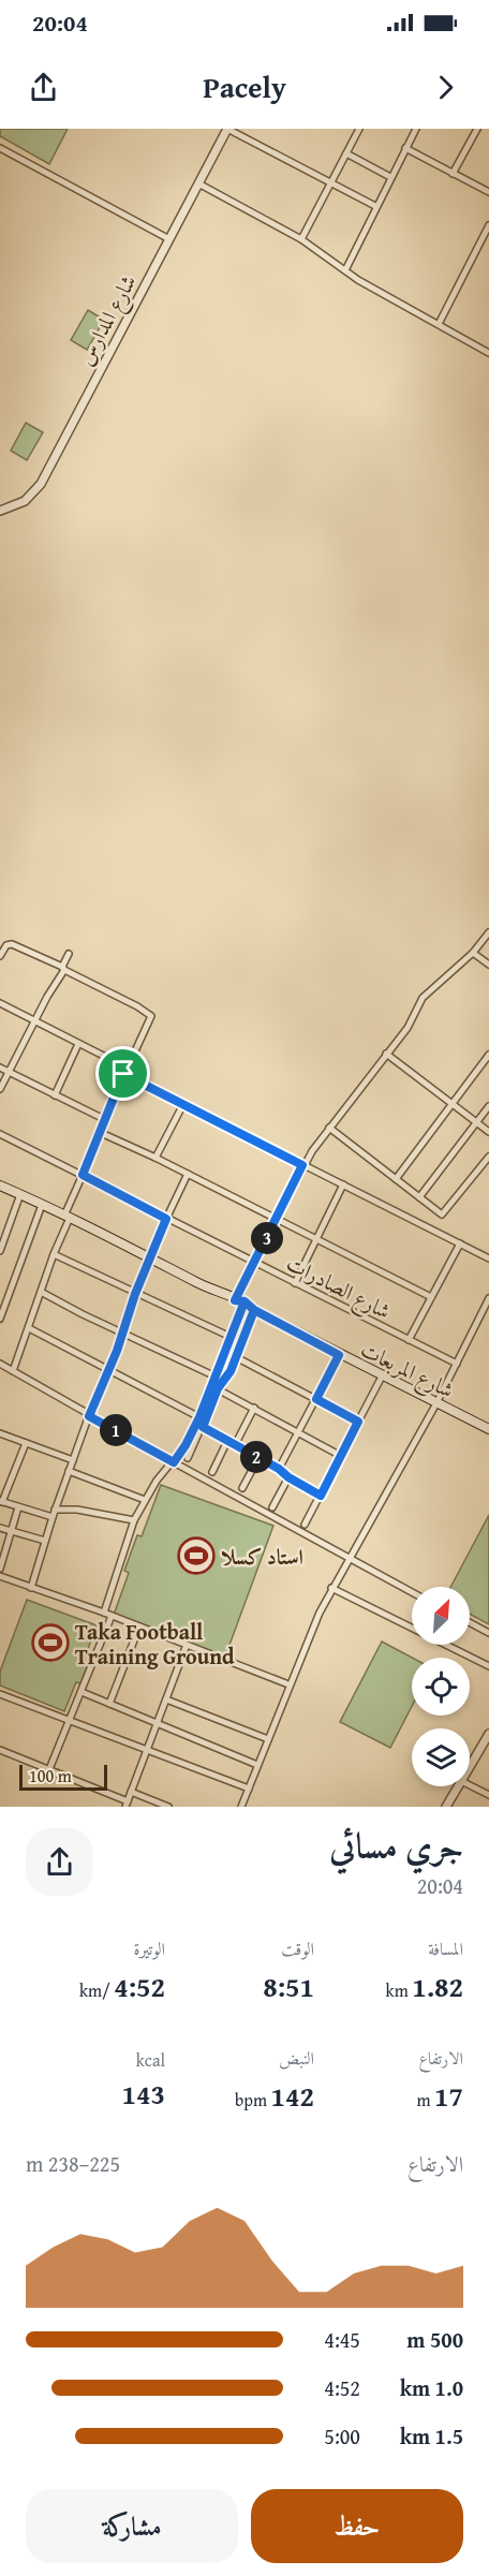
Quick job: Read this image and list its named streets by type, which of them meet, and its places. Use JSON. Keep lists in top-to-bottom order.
{
  "streets": {
    "main road": ["شارع المربعات"],
    "street": ["شارع المدارس", "شارع الصادرات"]
  },
  "places": {
    "sports": ["استاد كسلا", "Taka Football Training Ground"]
  },
  "scale_bar": "100 m",
  "north": "top right",
  "page": {
    "status": "20:04",
    "header": "Pacely",
    "pins": ["3", "1", "2"],
    "scale": "100 m",
    "heading": ["جري مسائي", "20:04"],
    "stats": [
      ["المسافة", "1.82 km"],
      ["الوقت", "8:51"],
      ["الوتيرة", "4:52 /km"],
      ["الارتفاع", "17 m"],
      ["النبض", "142 bpm"],
      ["kcal", "143"]
    ],
    "chart": ["الارتفاع", "225–238 m"],
    "list": [
      {
        "name": "500 m",
        "note": "4:45"
      },
      {
        "name": "1.0 km",
        "note": "4:52"
      },
      {
        "name": "1.5 km",
        "note": "5:00"
      }
    ],
    "buttons": ["حفظ", "مشاركة"]
  }
}
